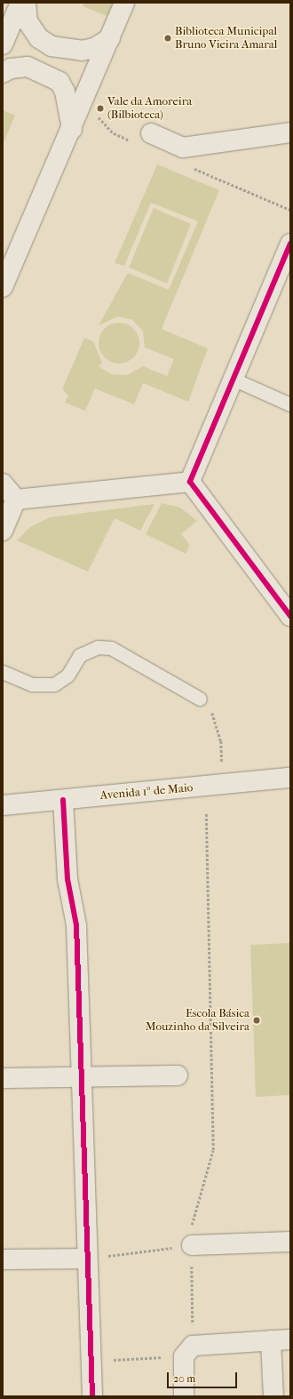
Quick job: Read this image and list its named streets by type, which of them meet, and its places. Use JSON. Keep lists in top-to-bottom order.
{
  "streets": {
    "street": ["Avenida 1º de Maio"]
  },
  "places": ["Biblioteca Municipal Bruno Vieira Amaral", "Vale da Amoreira (Bilbioteca)", "Escola Básica Mouzinho da Silveira"],
  "scale_bar": "20 m"
}
